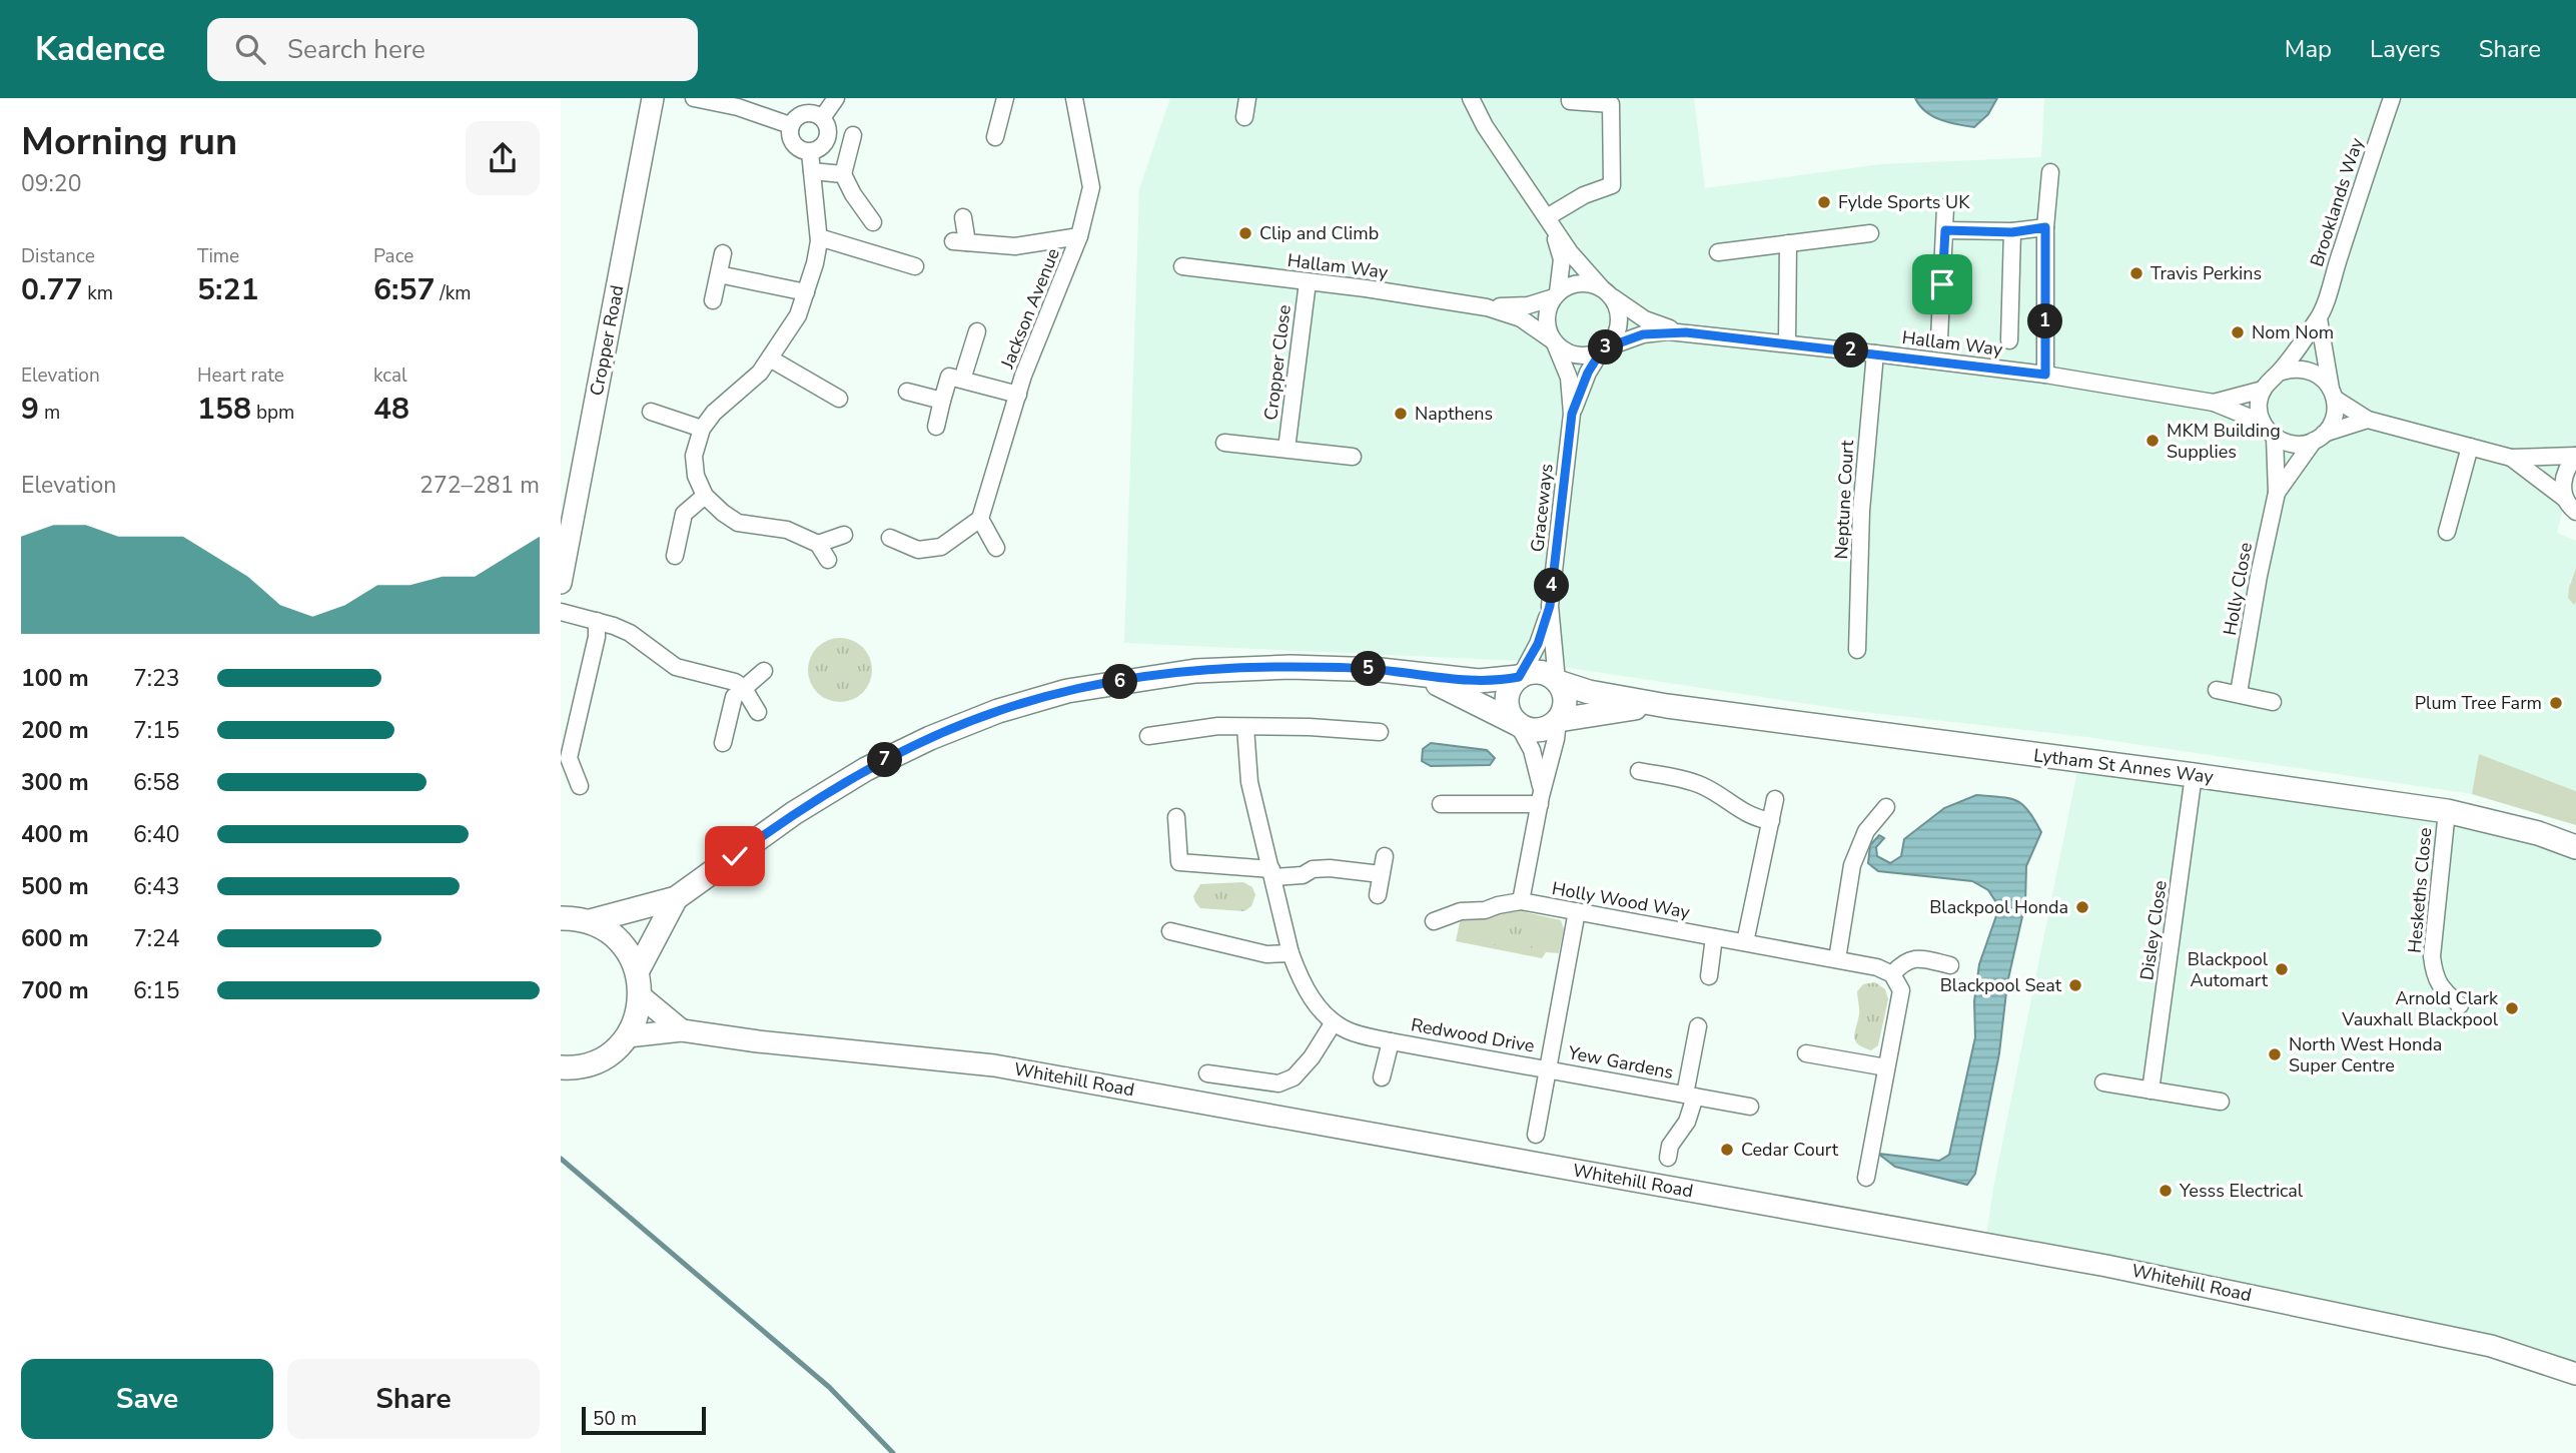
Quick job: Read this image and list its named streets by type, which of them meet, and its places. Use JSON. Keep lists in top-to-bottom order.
{
  "streets": {
    "main road": ["Lytham St Annes Way"],
    "street": [
      "Brooklands Way",
      "Hallam Way",
      "Jackson Avenue",
      "Cropper Road",
      "Cropper Close",
      "Neptune Court",
      "Graceways",
      "Holly Close",
      "Heskeths Close",
      "Holly Wood Way",
      "Disley Close",
      "Redwood Drive",
      "Yew Gardens",
      "Whitehill Road"
    ]
  },
  "crossings": [
    ["Brooklands Way", "Hallam Way"],
    ["Brooklands Way", "Holly Close"],
    ["Hallam Way", "Cropper Close"],
    ["Hallam Way", "Neptune Court"],
    ["Hallam Way", "Graceways"],
    ["Hallam Way", "Holly Close"],
    ["Graceways", "Lytham St Annes Way"],
    ["Lytham St Annes Way", "Heskeths Close"],
    ["Lytham St Annes Way", "Disley Close"],
    ["Holly Wood Way", "Yew Gardens"],
    ["Redwood Drive", "Yew Gardens"]
  ],
  "places": [
    "Fylde Sports UK",
    "Clip and Climb",
    "Travis Perkins",
    "Nom Nom",
    "Napthens",
    "MKM Building Supplies",
    "Plum Tree Farm",
    "Blackpool Honda",
    "Blackpool Automart",
    "Blackpool Seat",
    "Arnold Clark Vauxhall Blackpool",
    "North West Honda Super Centre",
    "Cedar Court",
    "Yesss Electrical"
  ],
  "scale_bar": "50 m",
  "page": {
    "header": "Kadence",
    "search": "Search here",
    "nav": ["Map", "Layers", "Share"],
    "heading": ["Morning run", "09:20"],
    "stats": [
      ["Distance", "0.77 km"],
      ["Time", "5:21"],
      ["Pace", "6:57 /km"],
      ["Elevation", "9 m"],
      ["Heart rate", "158 bpm"],
      ["kcal", "48"]
    ],
    "pins": [
      "1",
      "3",
      "2",
      "4",
      "5",
      "6",
      "7"
    ],
    "chart": ["Elevation", "272–281 m"],
    "list": [
      {
        "name": "100 m",
        "note": "7:23"
      },
      {
        "name": "200 m",
        "note": "7:15"
      },
      {
        "name": "300 m",
        "note": "6:58"
      },
      {
        "name": "400 m",
        "note": "6:40"
      },
      {
        "name": "500 m",
        "note": "6:43"
      },
      {
        "name": "600 m",
        "note": "7:24"
      },
      {
        "name": "700 m",
        "note": "6:15"
      }
    ],
    "buttons": ["Save", "Share"],
    "scale": "50 m"
  }
}
